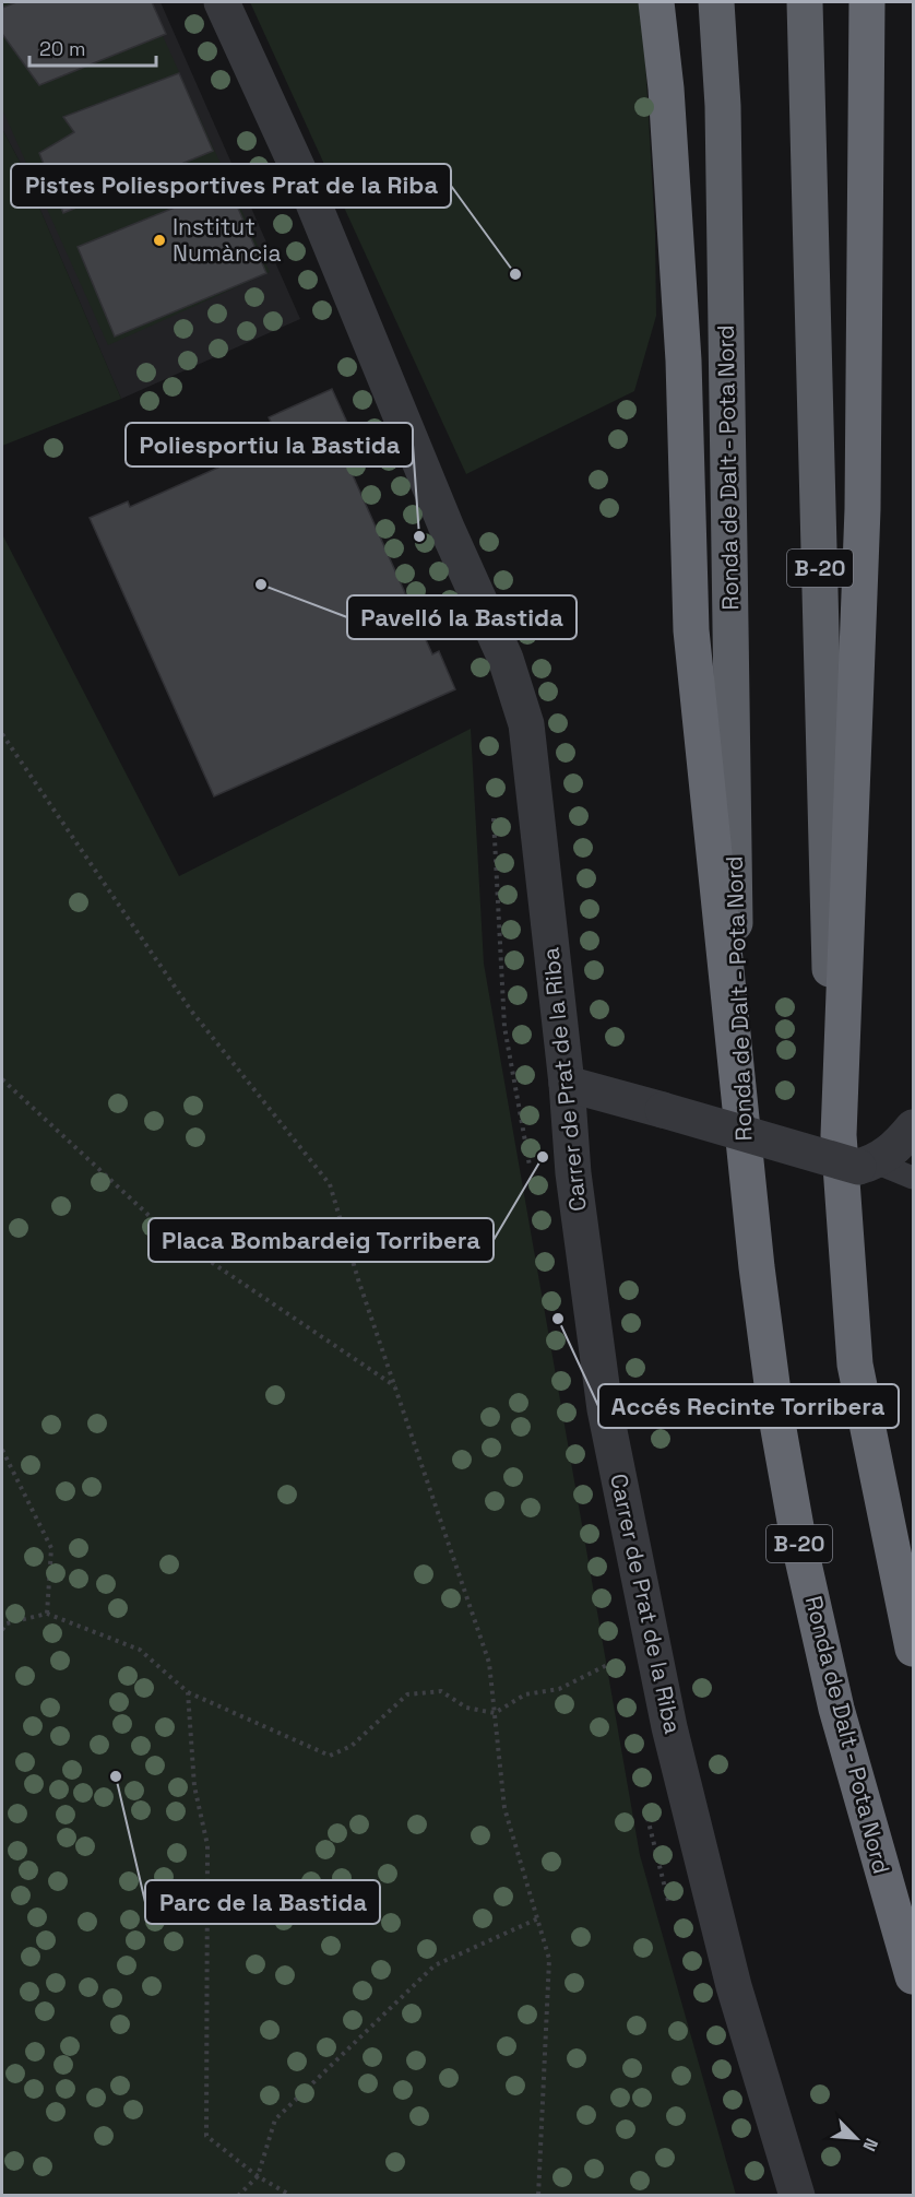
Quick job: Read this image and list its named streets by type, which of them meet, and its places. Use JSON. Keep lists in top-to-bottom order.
{
  "streets": {
    "highway": ["Ronda de Dalt - Pota Nord", "B-20"],
    "street": ["Carrer de Prat de la Riba"]
  },
  "places": [
    "Institut Numància",
    "Pistes Poliesportives Prat de la Riba",
    "Poliesportiu la Bastida",
    "Pavelló la Bastida",
    "Placa Bombardeig Torribera",
    "Accés Recinte Torribera",
    "Parc de la Bastida"
  ],
  "scale_bar": "20 m",
  "north": "bottom right"
}
